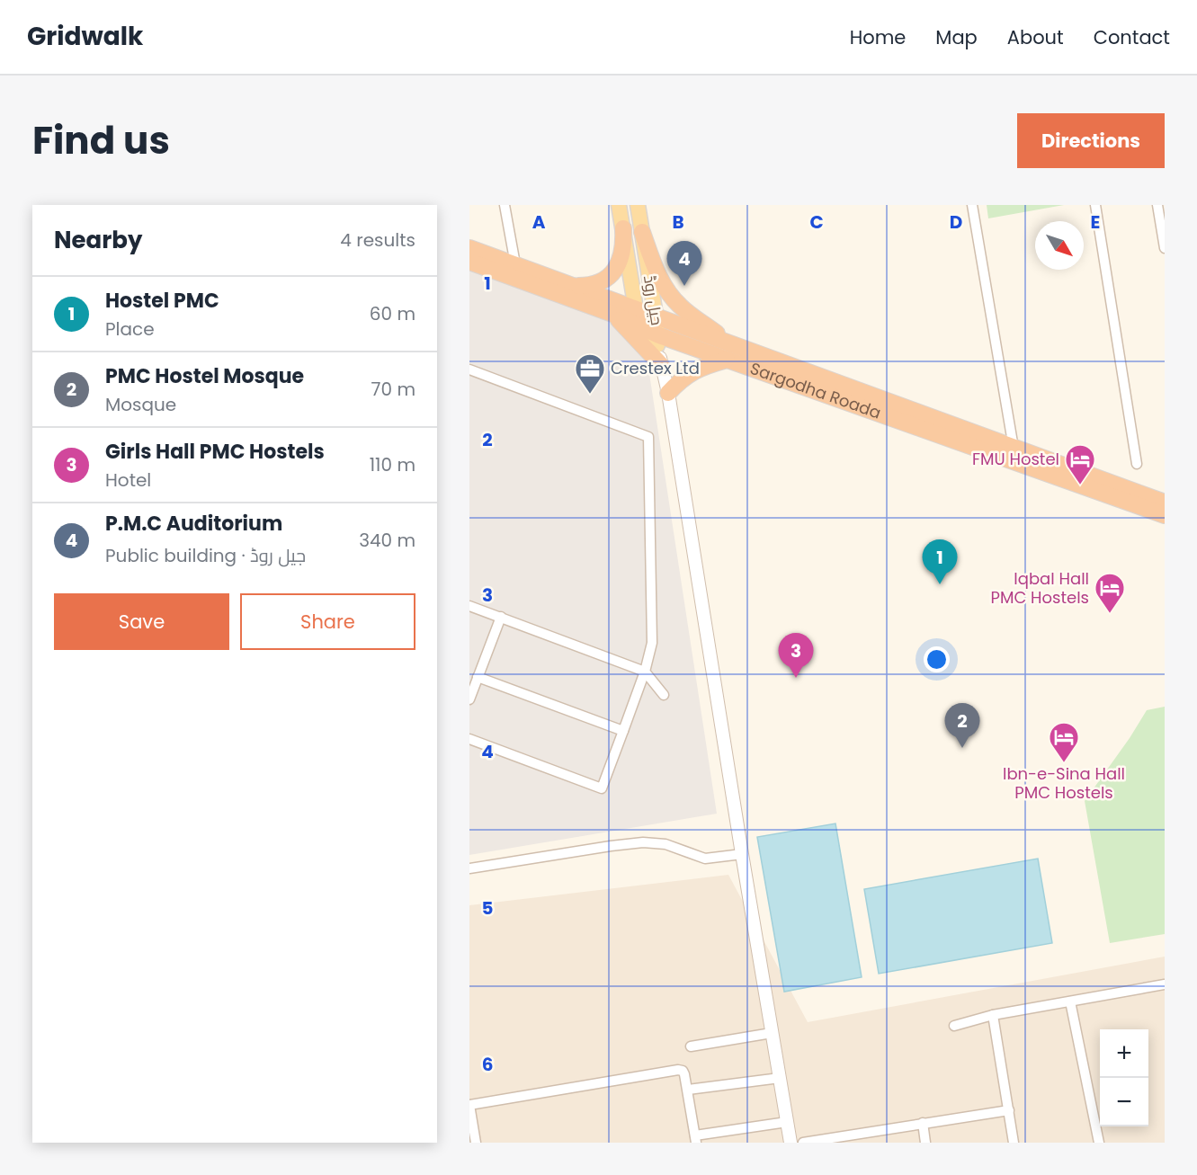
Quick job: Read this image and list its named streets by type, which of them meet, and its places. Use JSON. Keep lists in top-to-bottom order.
{
  "streets": {
    "highway": ["Sargodha Roada"],
    "main road": ["جیل روڈ"]
  },
  "crossings": [
    ["جیل روڈ", "Sargodha Roada"]
  ],
  "places": {
    "office": ["Crestex Ltd"],
    "hotel": ["FMU Hostel", "Iqbal Hall PMC Hostels", "Ibn-e-Sina Hall PMC Hostels"]
  },
  "north": "bottom right",
  "page": {
    "header": "Gridwalk",
    "nav": [
      "Home",
      "Map",
      "About",
      "Contact"
    ],
    "title": "Find us",
    "buttons": [
      "Directions",
      ["Save", "Share"]
    ],
    "heading": ["Nearby", "4 results"],
    "pins": [
      "4",
      "1",
      "3",
      "2"
    ],
    "list": [
      {
        "mark": "1",
        "name": "Hostel PMC",
        "note": "Place",
        "value": "60 m"
      },
      {
        "mark": "2",
        "name": "PMC Hostel Mosque",
        "note": "Mosque",
        "value": "70 m"
      },
      {
        "mark": "3",
        "name": "Girls Hall PMC Hostels",
        "note": "Hotel",
        "value": "110 m"
      },
      {
        "mark": "4",
        "name": "P.M.C Auditorium",
        "note": "Public building · جیل روڈ",
        "value": "340 m"
      }
    ],
    "map_buttons": ["+", "−"]
  },
  "grid": {
    "columns": [
      "A",
      "B",
      "C",
      "D",
      "E"
    ],
    "rows": [
      "1",
      "2",
      "3",
      "4",
      "5",
      "6"
    ]
  }
}
